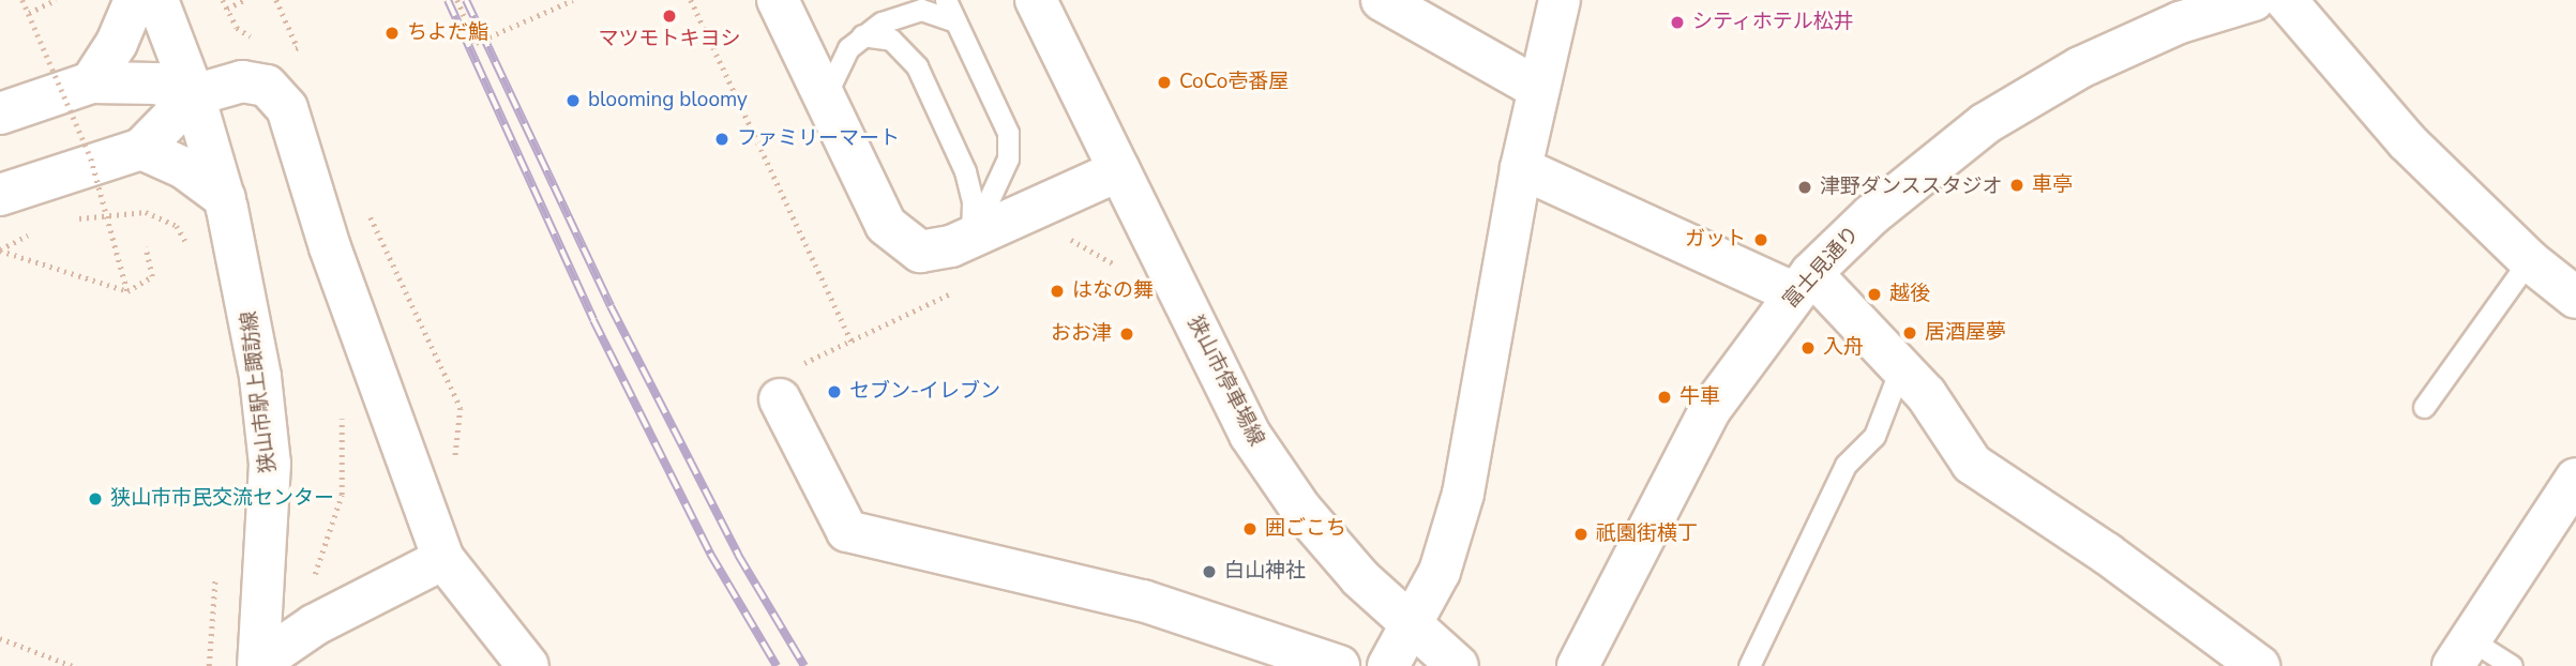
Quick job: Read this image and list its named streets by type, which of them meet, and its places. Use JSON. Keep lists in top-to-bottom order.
{
  "streets": {
    "street": ["富士見通り", "狭山市停車場線", "狭山市駅上諏訪線"]
  },
  "places": [
    "マツモトキヨシ",
    "シティホテル松井",
    "ちよだ鮨",
    "CoCo壱番屋",
    "blooming bloomy",
    "ファミリーマート",
    "車亭",
    "津野ダンススタジオ",
    "ガット",
    "はなの舞",
    "越後",
    "居酒屋夢",
    "おお津",
    "入舟",
    "セブン-イレブン",
    "牛車",
    "狭山市市民交流センター",
    "囲ごこち",
    "祇園街横丁",
    "白山神社"
  ]
}
